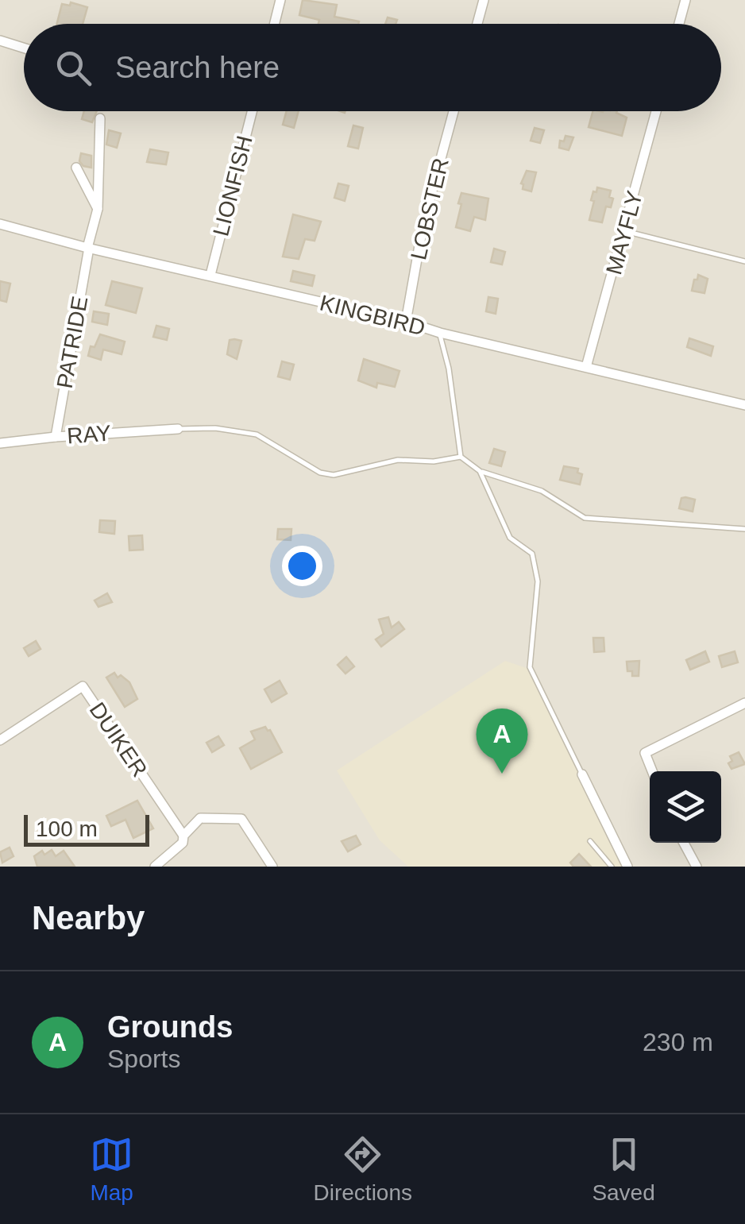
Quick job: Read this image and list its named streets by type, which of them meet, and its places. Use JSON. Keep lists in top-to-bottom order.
{
  "streets": {
    "street": [
      "LIONFISH",
      "LOBSTER",
      "MAYFLY",
      "KINGBIRD",
      "PATRIDE",
      "RAY",
      "DUIKER"
    ]
  },
  "crossings": [
    ["LIONFISH", "KINGBIRD"],
    ["LOBSTER", "KINGBIRD"],
    ["MAYFLY", "KINGBIRD"],
    ["KINGBIRD", "PATRIDE"],
    ["PATRIDE", "RAY"]
  ],
  "scale_bar": "100 m",
  "page": {
    "search": "Search here",
    "pins": "A",
    "scale": "100 m",
    "heading": "Nearby",
    "list": [
      {
        "mark": "A",
        "name": "Grounds",
        "note": "Sports",
        "value": "230 m"
      }
    ],
    "nav": ["Map", "Directions", "Saved"]
  }
}
